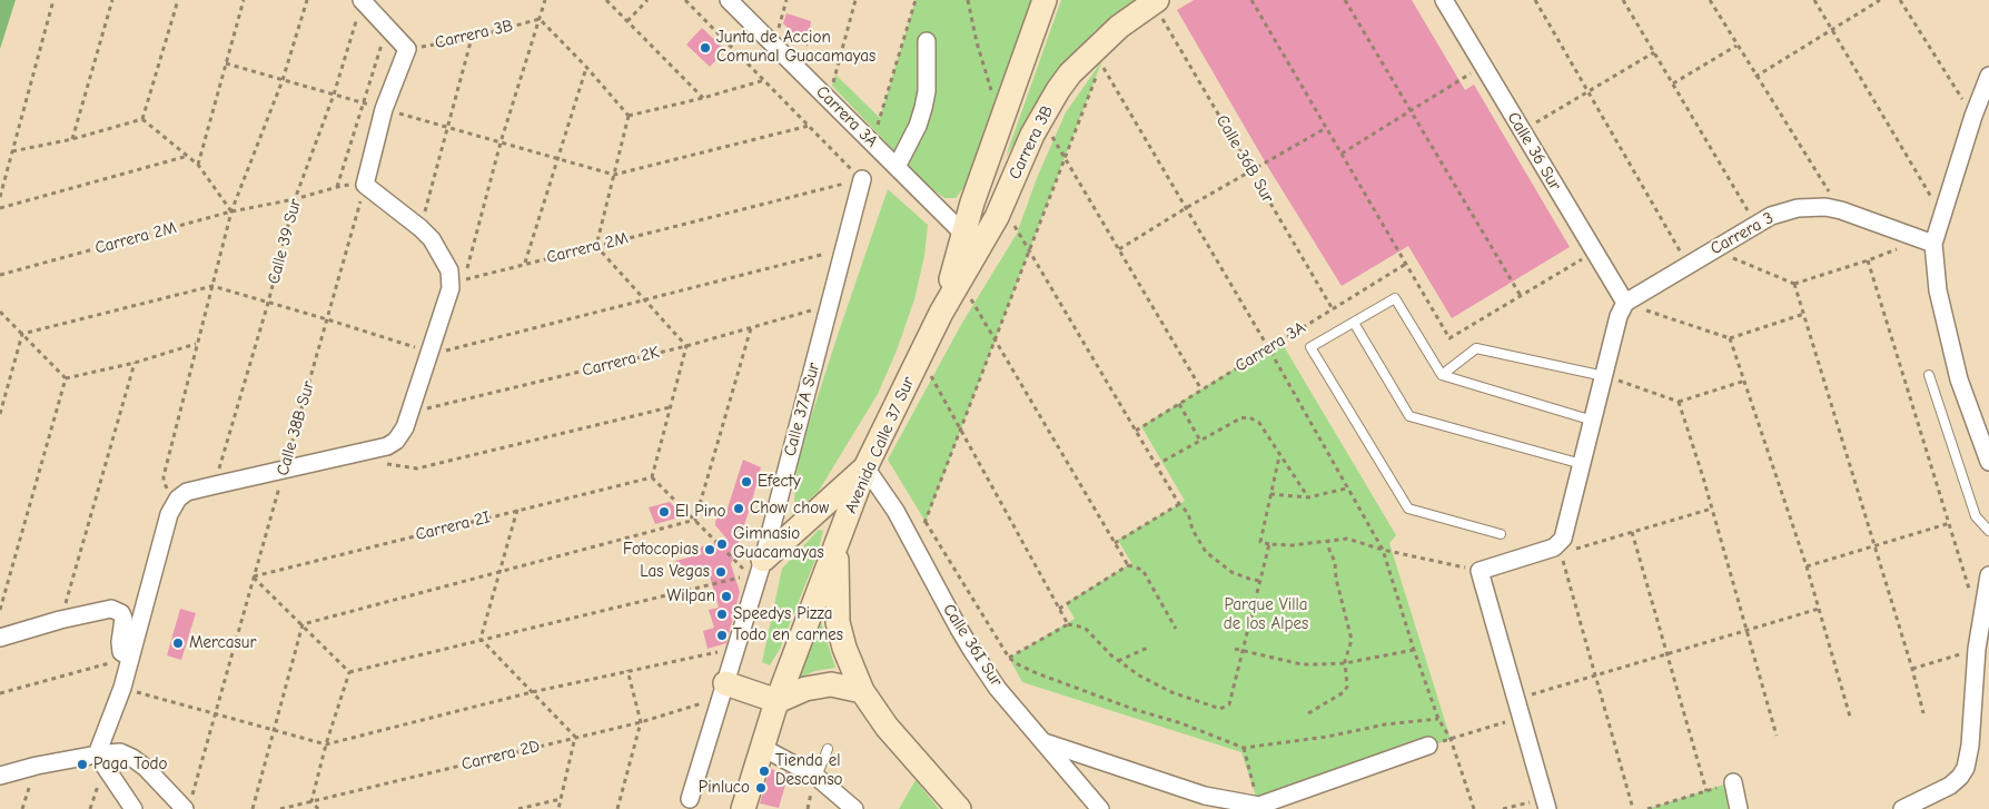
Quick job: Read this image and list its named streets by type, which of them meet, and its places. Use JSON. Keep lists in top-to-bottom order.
{
  "streets": {
    "main road": ["Carrera 3B", "Avenida Calle 37 Sur"],
    "street": [
      "Carrera 3A",
      "Calle 36 Sur",
      "Carrera 3",
      "Calle 37A Sur",
      "Calle 36I Sur"
    ],
    "path": [
      "Calle 36B Sur",
      "Carrera 2M",
      "Calle 39 Sur",
      "Carrera 2K",
      "Calle 38B Sur",
      "Carrera 2I",
      "Carrera 2D"
    ]
  },
  "crossings": [
    ["Carrera 3B", "Calle 36B Sur"],
    ["Carrera 3B", "Avenida Calle 37 Sur"],
    ["Carrera 3A", "Calle 36B Sur"],
    ["Calle 36 Sur", "Carrera 3"],
    ["Carrera 2M", "Calle 39 Sur"],
    ["Carrera 2M", "Calle 37A Sur"],
    ["Carrera 2K", "Calle 37A Sur"],
    ["Calle 37A Sur", "Carrera 2D"],
    ["Calle 38B Sur", "Carrera 2I"],
    ["Avenida Calle 37 Sur", "Calle 36I Sur"]
  ],
  "parks": ["Parque Villa de los Alpes"],
  "places": [
    "Junta de Accion Comunal Guacamayas",
    "Efecty",
    "Chow chow",
    "El Pino",
    "Gimnasio Guacamayas",
    "Fotocopias",
    "Las Vegas",
    "Wilpan",
    "Speedys Pizza",
    "Todo en carnes",
    "Mercasur",
    "Paga Todo",
    "Tienda el Descanso",
    "Pinluco"
  ]
}
